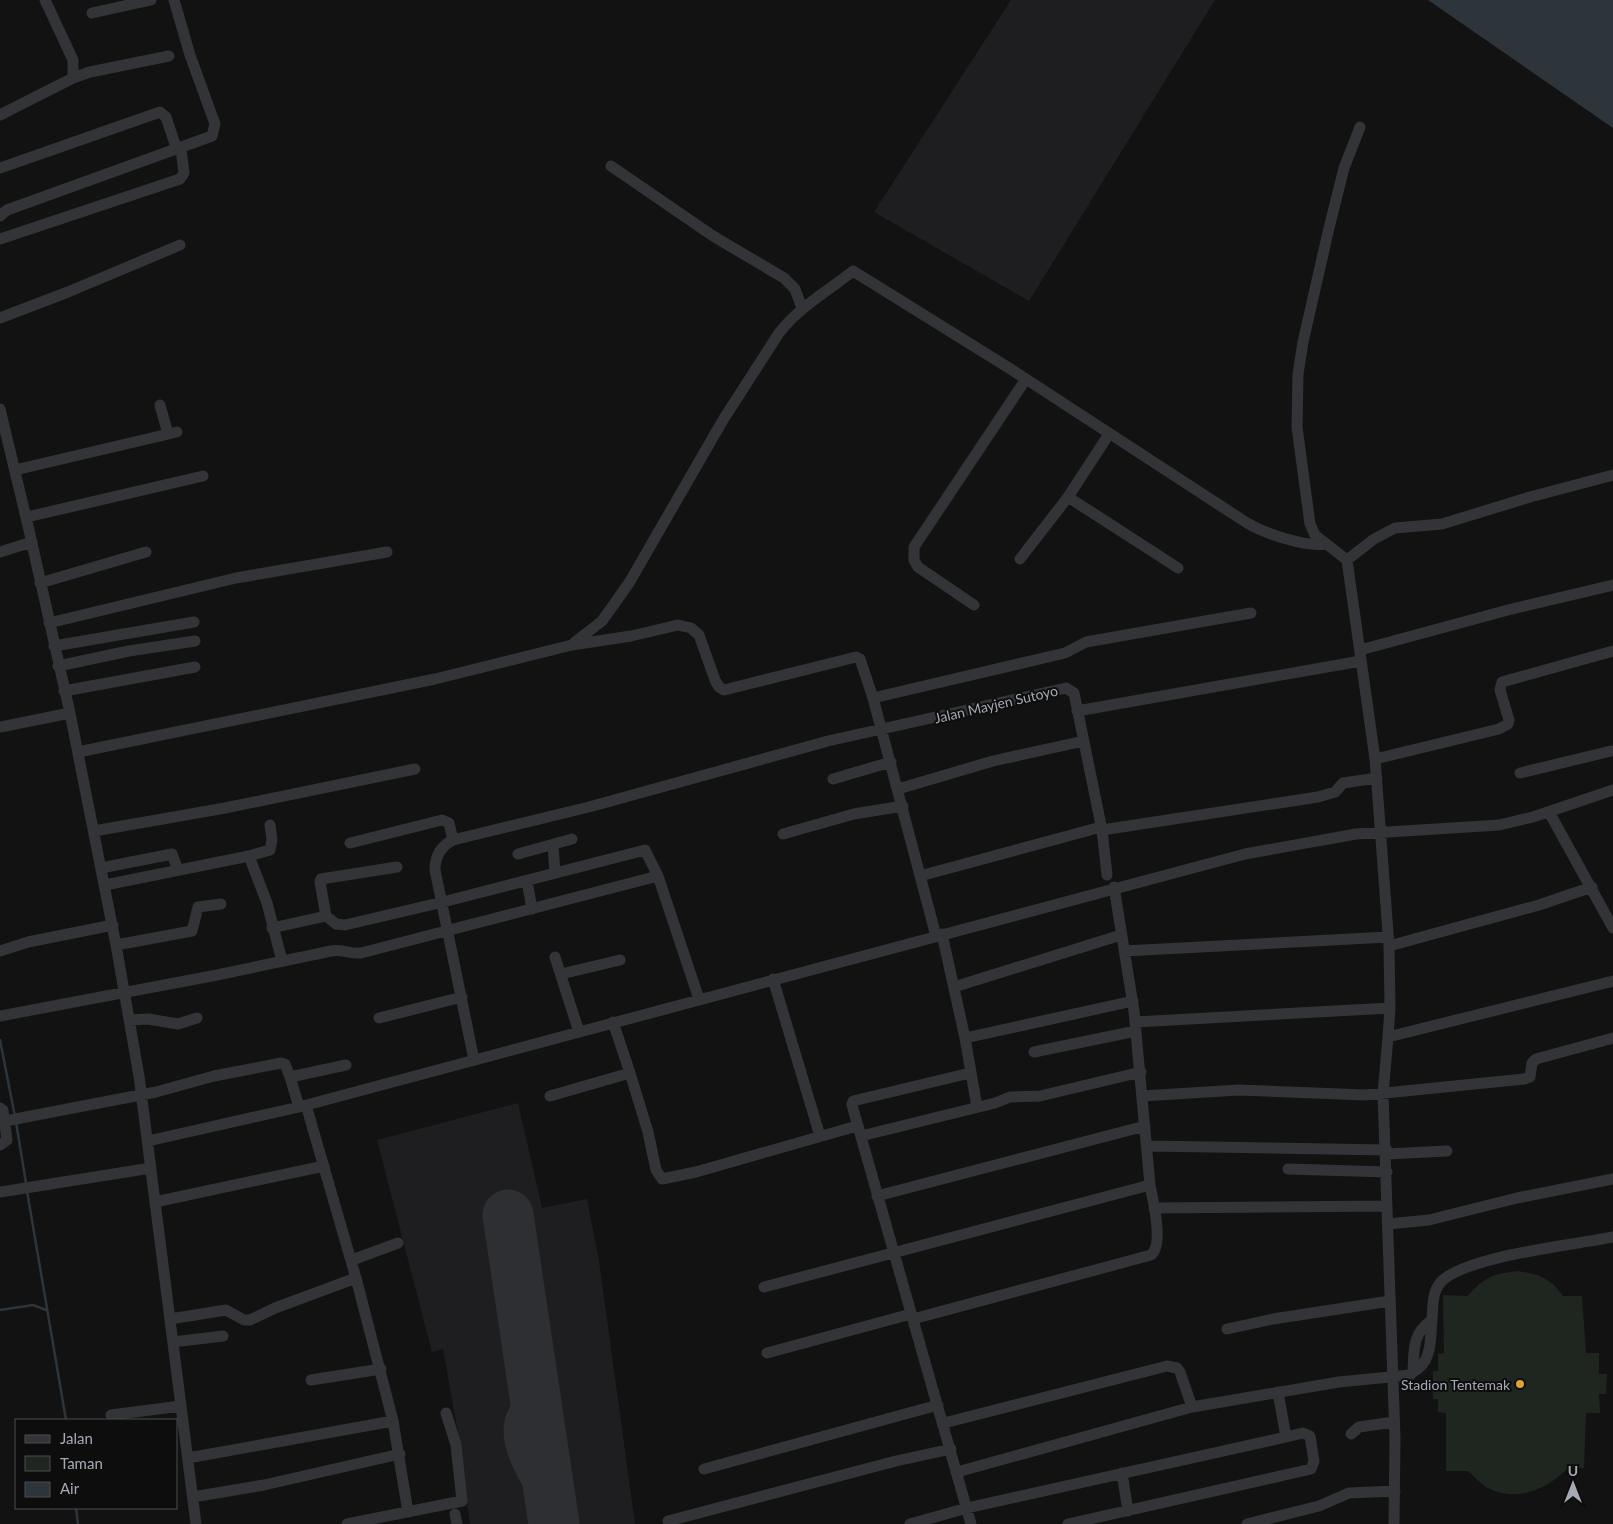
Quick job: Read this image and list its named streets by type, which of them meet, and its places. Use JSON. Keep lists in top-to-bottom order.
{
  "streets": {
    "street": ["Jalan Mayjen Sutoyo"]
  },
  "places": ["Stadion Tentemak"],
  "legend": ["Jalan", "Taman", "Air"],
  "north": "top"
}
